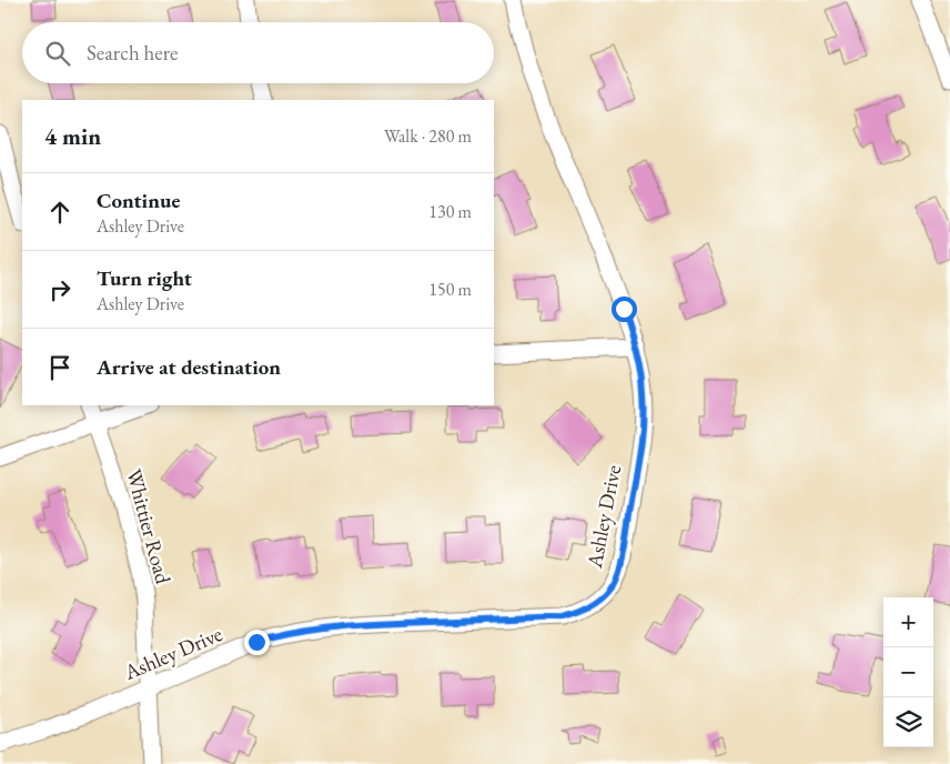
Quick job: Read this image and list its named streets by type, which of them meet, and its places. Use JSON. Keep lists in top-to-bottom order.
{
  "streets": {
    "street": ["Ashley Drive", "Whittier Road"]
  },
  "crossings": [
    ["Ashley Drive", "Whittier Road"]
  ],
  "page": {
    "search": "Search here",
    "heading": ["4 min", "Walk · 280 m"],
    "list": [
      ["Continue", "Ashley Drive", "130 m"],
      ["Turn right", "Ashley Drive", "150 m"],
      "Arrive at destination"
    ],
    "map_buttons": ["+", "−"]
  }
}
